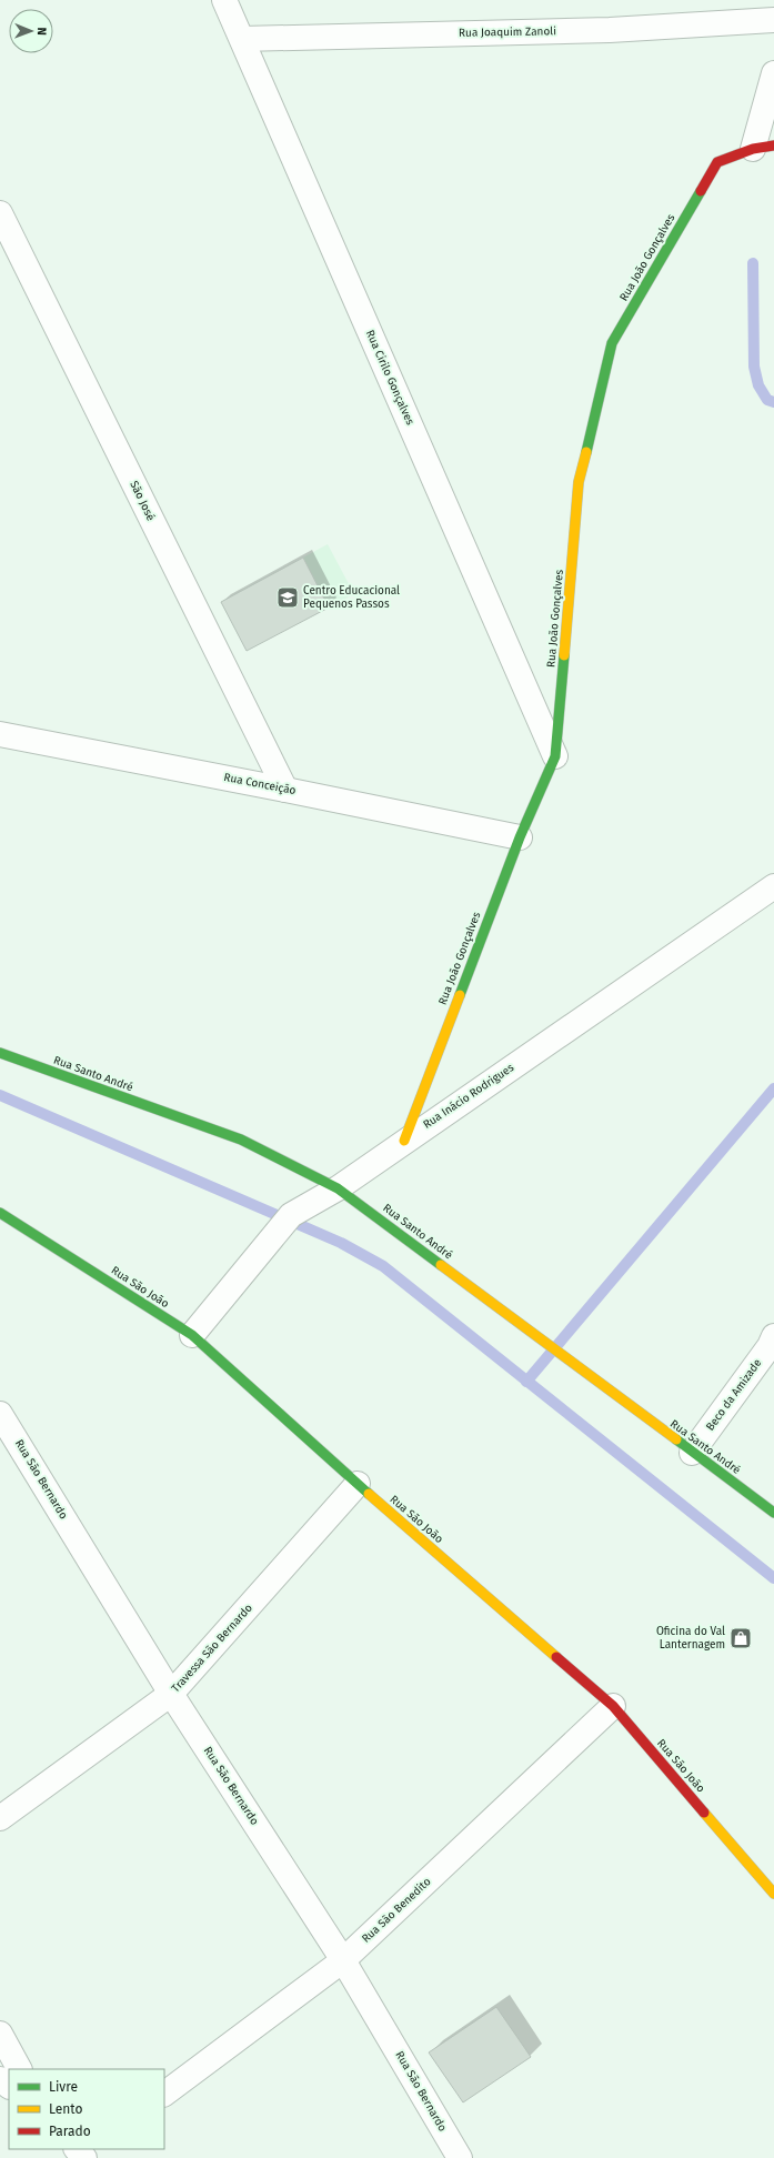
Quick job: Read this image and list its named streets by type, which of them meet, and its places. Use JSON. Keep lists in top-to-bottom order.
{
  "streets": {
    "street": [
      "Rua Joaquim Zanoli",
      "Rua João Gonçalves",
      "Rua Cirilo Gonçalves",
      "São José",
      "Rua Conceição",
      "Rua Santo André",
      "Rua Inácio Rodrigues",
      "Rua São João",
      "Beco da Amizade",
      "Rua São Bernardo",
      "Travessa São Bernardo",
      "Rua São Benedito"
    ]
  },
  "crossings": [
    ["Rua Joaquim Zanoli", "Rua Cirilo Gonçalves"],
    ["Rua João Gonçalves", "Rua Cirilo Gonçalves"],
    ["Rua João Gonçalves", "Rua Conceição"],
    ["Rua João Gonçalves", "Rua Inácio Rodrigues"],
    ["São José", "Rua Conceição"],
    ["Rua Santo André", "Rua Inácio Rodrigues"],
    ["Rua Santo André", "Beco da Amizade"],
    ["Rua Inácio Rodrigues", "Rua São João"],
    ["Rua São João", "Travessa São Bernardo"],
    ["Rua São João", "Rua São Benedito"],
    ["Rua São Bernardo", "Travessa São Bernardo"],
    ["Rua São Bernardo", "Rua São Benedito"]
  ],
  "places": {
    "school or university": ["Centro Educacional Pequenos Passos"],
    "shop": ["Oficina do Val Lanternagem"]
  },
  "legend": ["Livre", "Lento", "Parado"],
  "north": "right"
}
